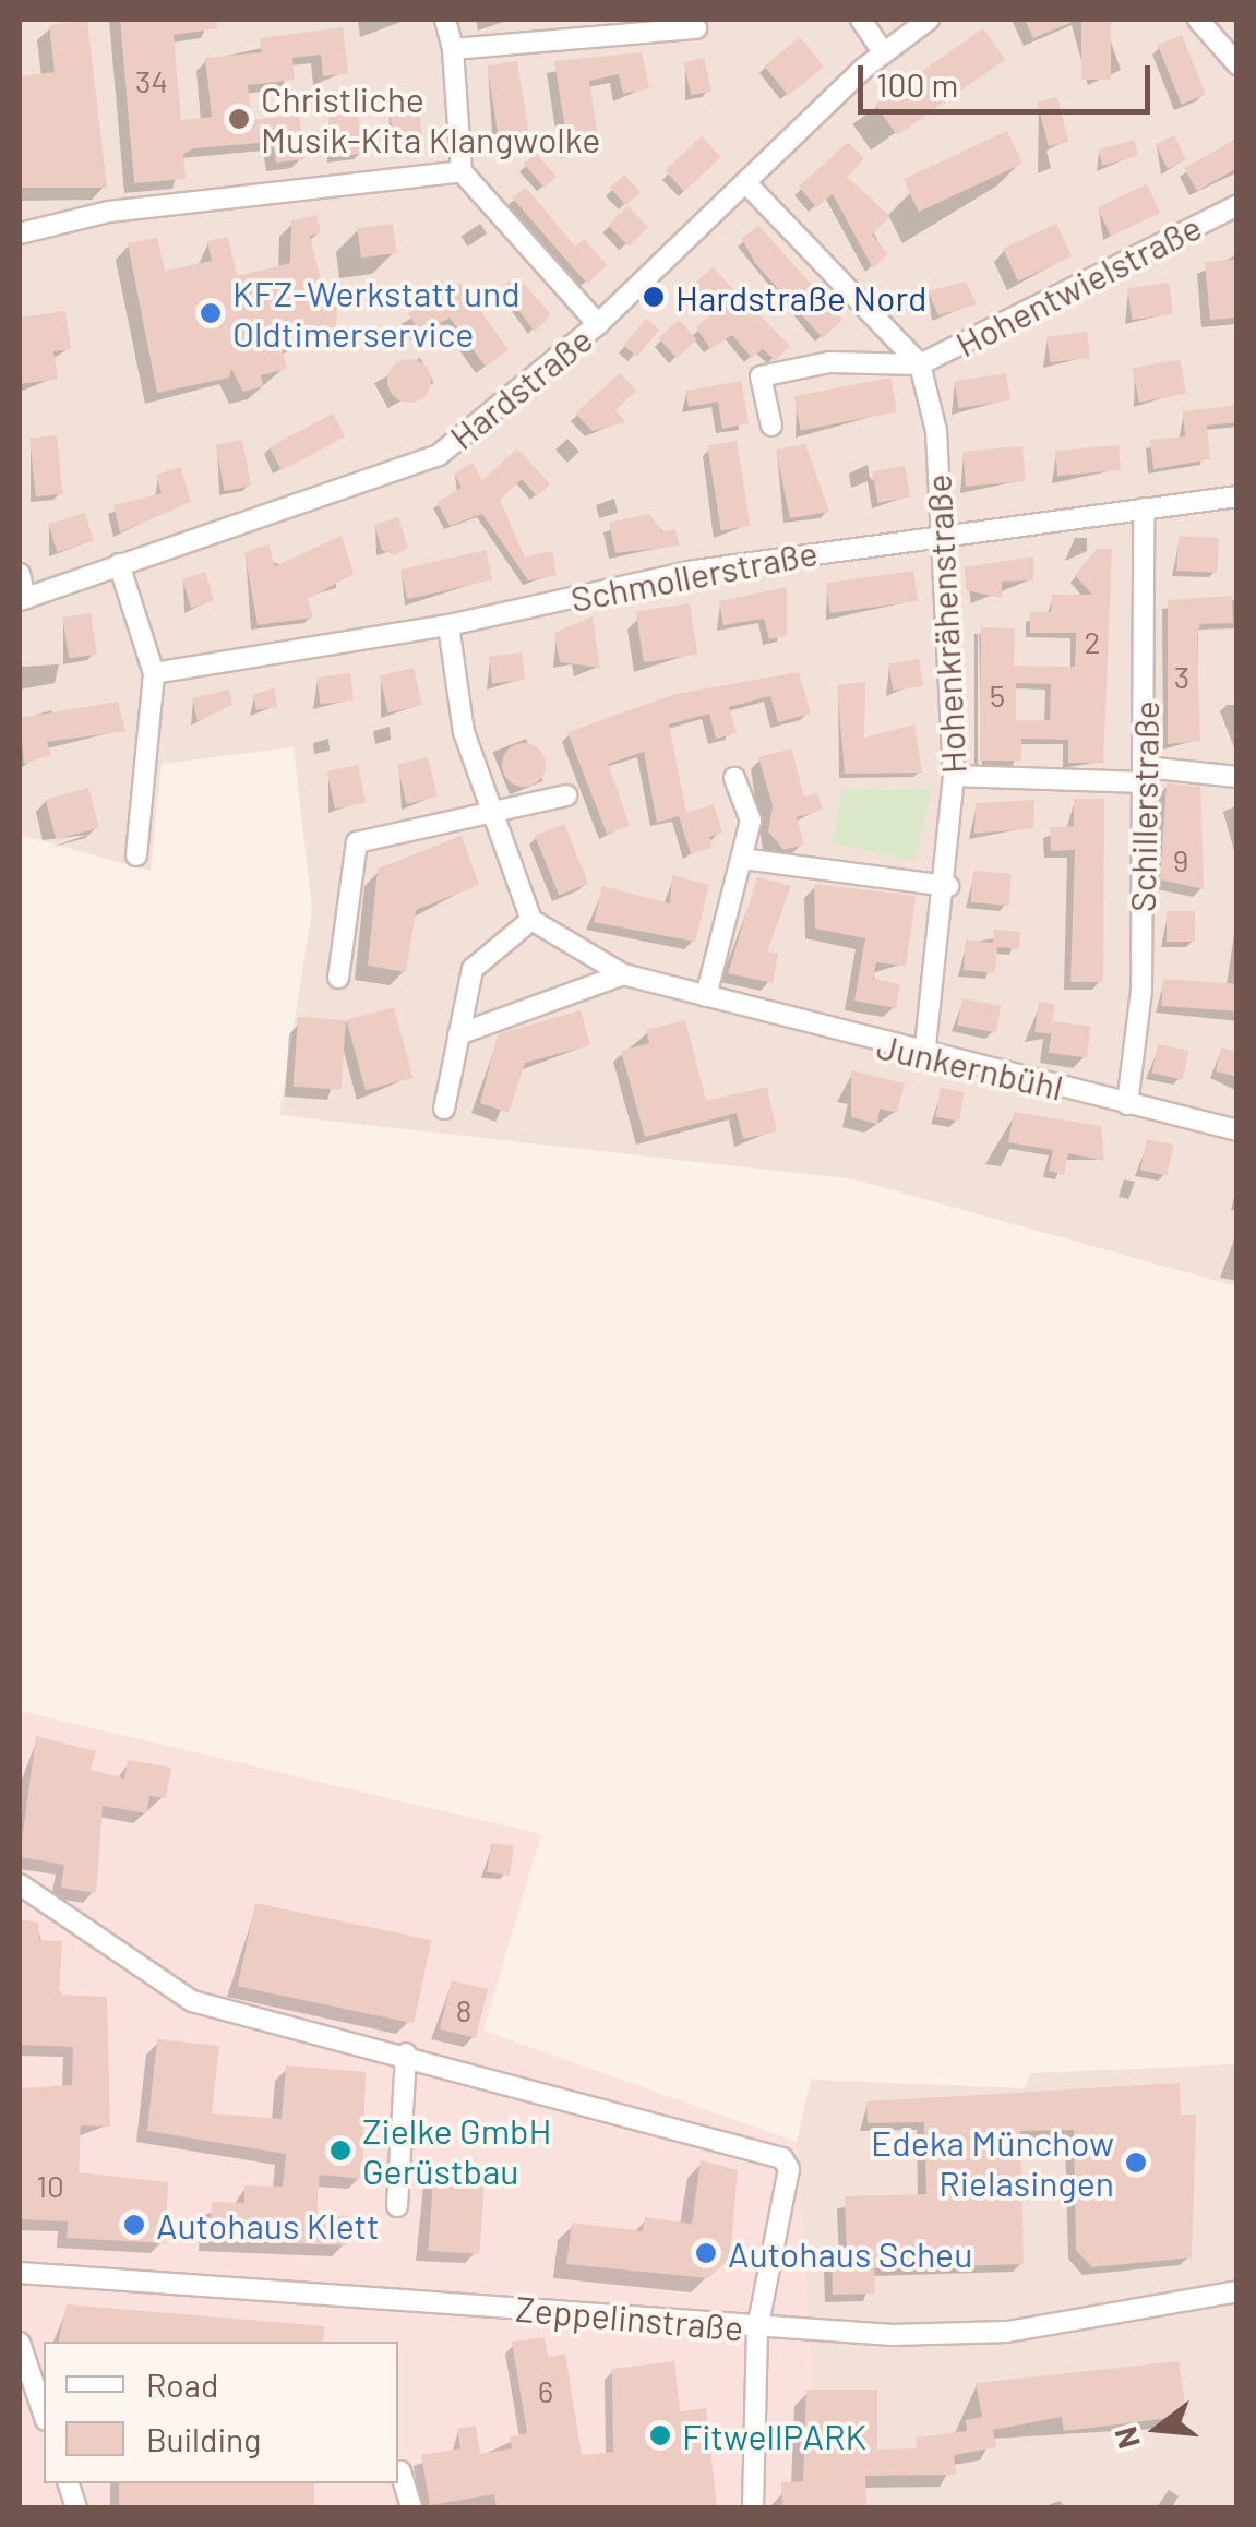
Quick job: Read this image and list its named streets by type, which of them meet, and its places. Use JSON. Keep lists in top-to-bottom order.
{
  "streets": {
    "street": [
      "Hohentwielstraße",
      "Hardstraße",
      "Schmollerstraße",
      "Hohenkrähenstraße",
      "Schillerstraße",
      "Junkernbühl",
      "Zeppelinstraße"
    ]
  },
  "crossings": [
    ["Hohentwielstraße", "Hohenkrähenstraße"],
    ["Hardstraße", "Hohenkrähenstraße"],
    ["Schmollerstraße", "Hohenkrähenstraße"],
    ["Schmollerstraße", "Schillerstraße"],
    ["Hohenkrähenstraße", "Junkernbühl"],
    ["Schillerstraße", "Junkernbühl"]
  ],
  "places": [
    "Christliche Musik-Kita Klangwolke",
    "Hardstraße Nord",
    "KFZ-Werkstatt und Oldtimerservice",
    "Zielke GmbH Gerüstbau",
    "Edeka Münchow Rielasingen",
    "Autohaus Klett",
    "Autohaus Scheu",
    "FitwellPARK"
  ],
  "house_numbers": [
    "34",
    "2",
    "3",
    "5",
    "9",
    "8",
    "10",
    "6"
  ],
  "legend": ["Road", "Building"],
  "scale_bar": "100 m",
  "north": "left"
}
